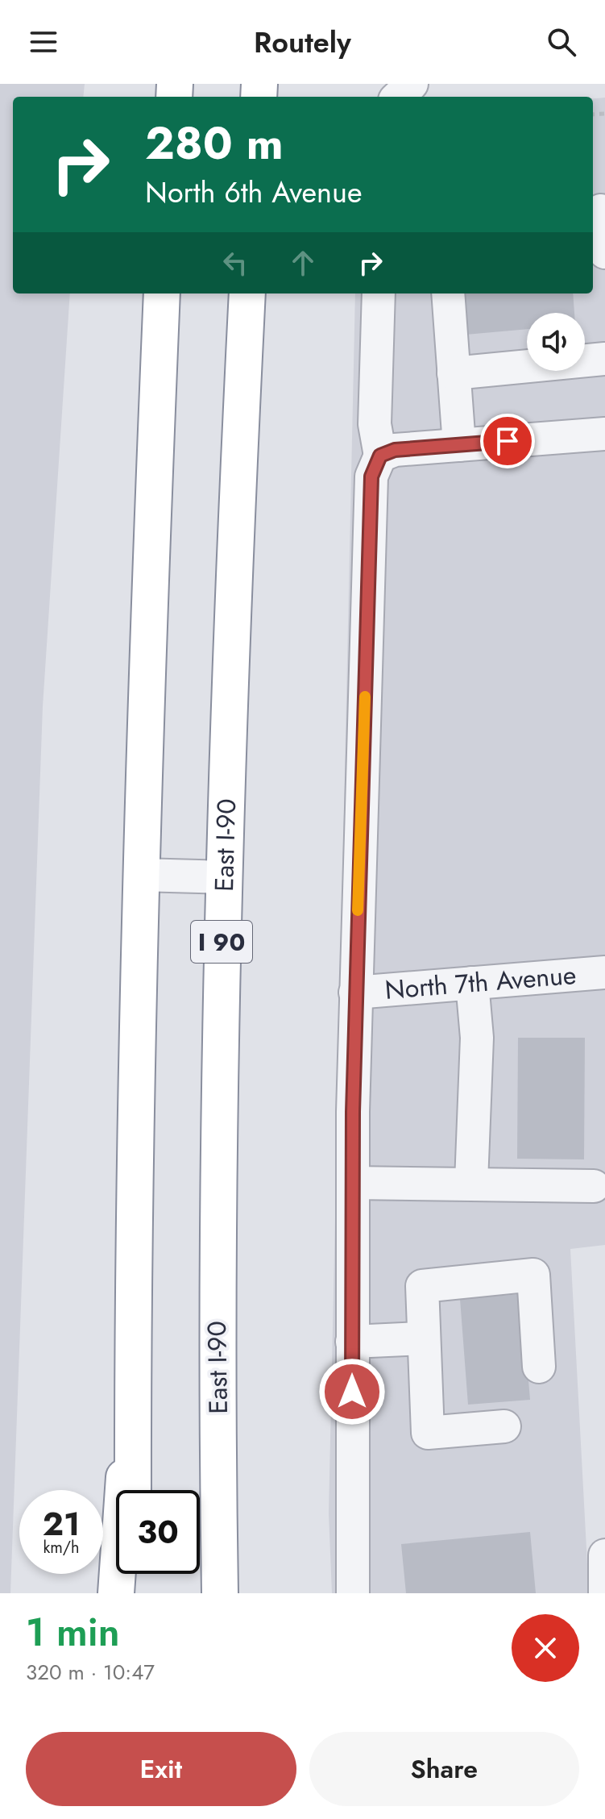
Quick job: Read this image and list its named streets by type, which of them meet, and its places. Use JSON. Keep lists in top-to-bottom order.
{
  "streets": {
    "highway": ["East I-90", "I 90"],
    "street": ["North 7th Avenue"]
  },
  "page": {
    "header": "Routely",
    "turn": ["280 m", "North 6th Avenue"],
    "speed": "21 km/h",
    "limit": "30",
    "heading": ["1 min", "320 m · 10:47"],
    "buttons": ["Exit", "Share"]
  }
}
